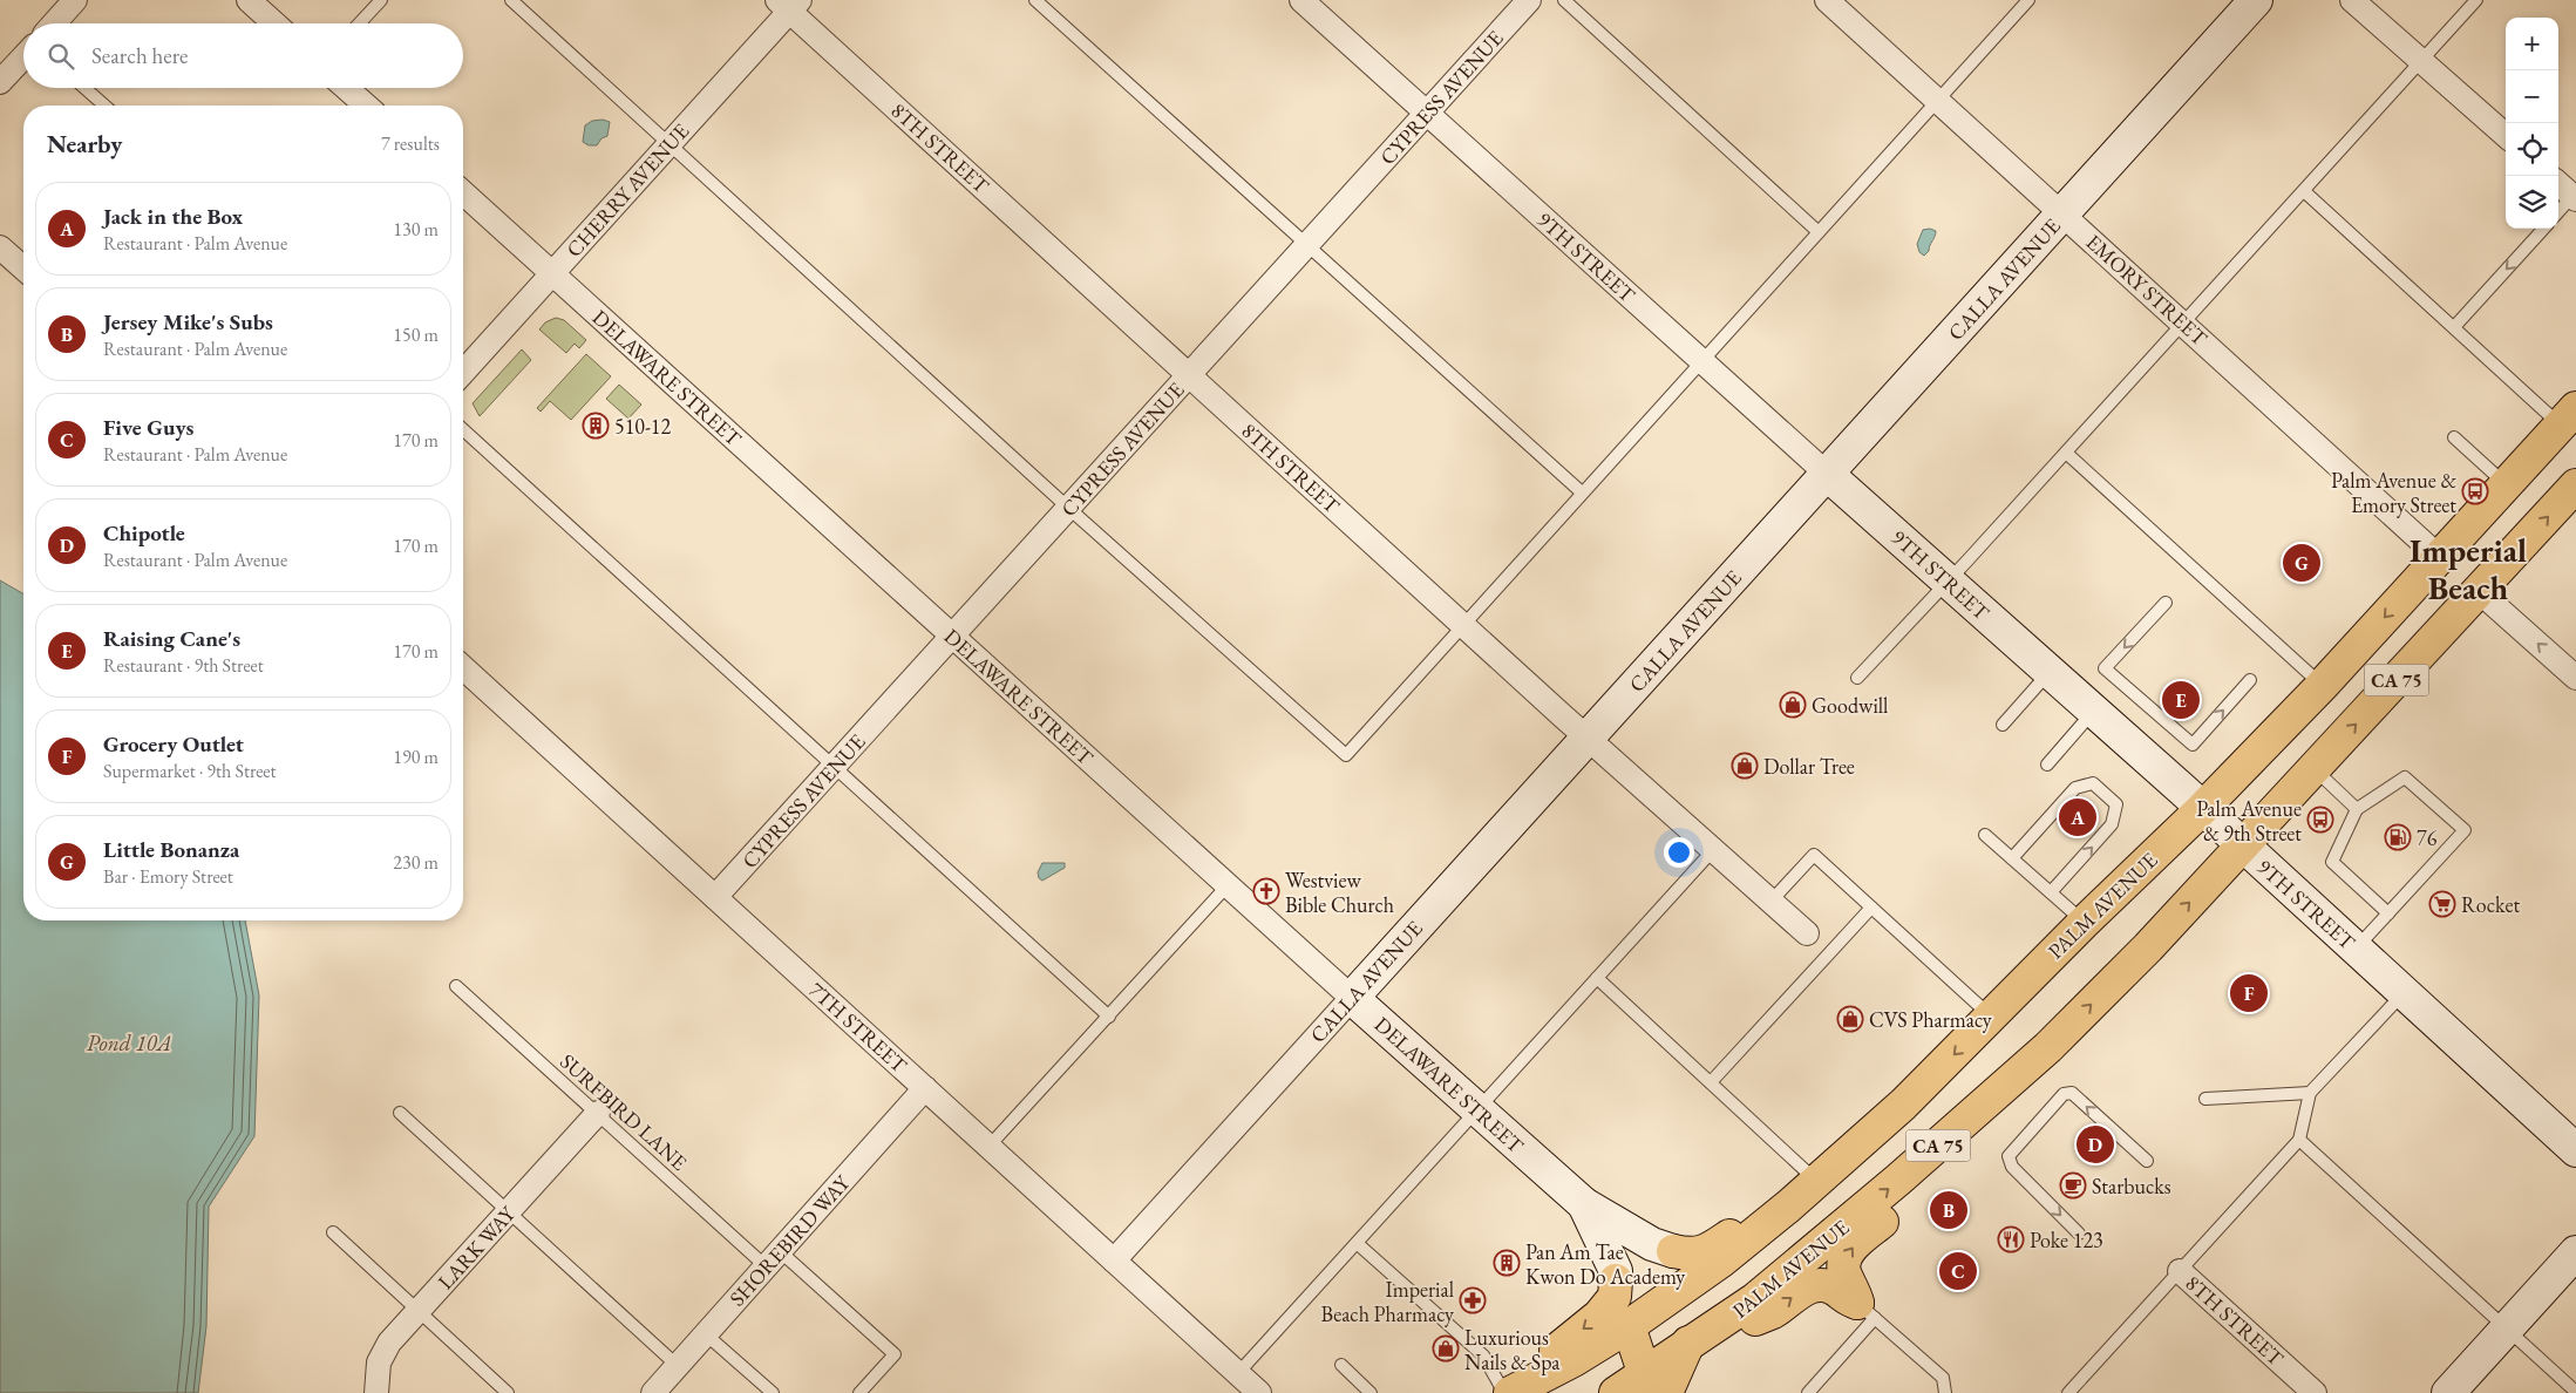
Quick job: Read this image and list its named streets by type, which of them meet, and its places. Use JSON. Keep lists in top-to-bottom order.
{
  "streets": {
    "main road": ["CA 75", "PALM AVENUE"],
    "street": [
      "CYPRESS AVENUE",
      "8TH STREET",
      "CHERRY AVENUE",
      "9TH STREET",
      "CALLA AVENUE",
      "EMORY STREET",
      "DELAWARE STREET",
      "7TH STREET",
      "SHOREBIRD WAY",
      "LARK WAY"
    ],
    "lane": ["SURFBIRD LANE"]
  },
  "crossings": [
    ["CYPRESS AVENUE", "8TH STREET"],
    ["CYPRESS AVENUE", "9TH STREET"],
    ["CYPRESS AVENUE", "DELAWARE STREET"],
    ["CYPRESS AVENUE", "7TH STREET"],
    ["8TH STREET", "CHERRY AVENUE"],
    ["8TH STREET", "CALLA AVENUE"],
    ["CHERRY AVENUE", "DELAWARE STREET"],
    ["9TH STREET", "CALLA AVENUE"],
    ["9TH STREET", "PALM AVENUE"],
    ["CALLA AVENUE", "EMORY STREET"],
    ["CALLA AVENUE", "DELAWARE STREET"],
    ["CALLA AVENUE", "7TH STREET"],
    ["EMORY STREET", "PALM AVENUE"],
    ["CA 75", "PALM AVENUE"],
    ["7TH STREET", "SHOREBIRD WAY"],
    ["SURFBIRD LANE", "SHOREBIRD WAY"],
    ["SURFBIRD LANE", "LARK WAY"]
  ],
  "districts": ["Imperial Beach"],
  "water": ["Pond 10A"],
  "places": {
    "building": ["510-12", "Pan Am Tae Kwon Do Academy"],
    "bus stop": ["Palm Avenue & Emory Street", "Palm Avenue & 9th Street"],
    "shop": [
      "Goodwill",
      "Dollar Tree",
      "CVS Pharmacy",
      "Luxurious Nails & Spa"
    ],
    "fuel station": ["76"],
    "church": ["Westview Bible Church"],
    "supermarket": ["Rocket"],
    "cafe": ["Starbucks"],
    "restaurant": ["Poke 123"],
    "pharmacy": ["Imperial Beach Pharmacy"]
  },
  "page": {
    "map_buttons": ["+", "−"],
    "search": "Search here",
    "heading": ["Nearby", "7 results"],
    "list": [
      {
        "mark": "A",
        "name": "Jack in the Box",
        "note": "Restaurant · Palm Avenue",
        "value": "130 m"
      },
      {
        "mark": "B",
        "name": "Jersey Mike's Subs",
        "note": "Restaurant · Palm Avenue",
        "value": "150 m"
      },
      {
        "mark": "C",
        "name": "Five Guys",
        "note": "Restaurant · Palm Avenue",
        "value": "170 m"
      },
      {
        "mark": "D",
        "name": "Chipotle",
        "note": "Restaurant · Palm Avenue",
        "value": "170 m"
      },
      {
        "mark": "E",
        "name": "Raising Cane's",
        "note": "Restaurant · 9th Street",
        "value": "170 m"
      },
      {
        "mark": "F",
        "name": "Grocery Outlet",
        "note": "Supermarket · 9th Street",
        "value": "190 m"
      },
      {
        "mark": "G",
        "name": "Little Bonanza",
        "note": "Bar · Emory Street",
        "value": "230 m"
      }
    ],
    "pins": [
      "G",
      "E",
      "A",
      "F",
      "D",
      "B",
      "C"
    ]
  }
}
